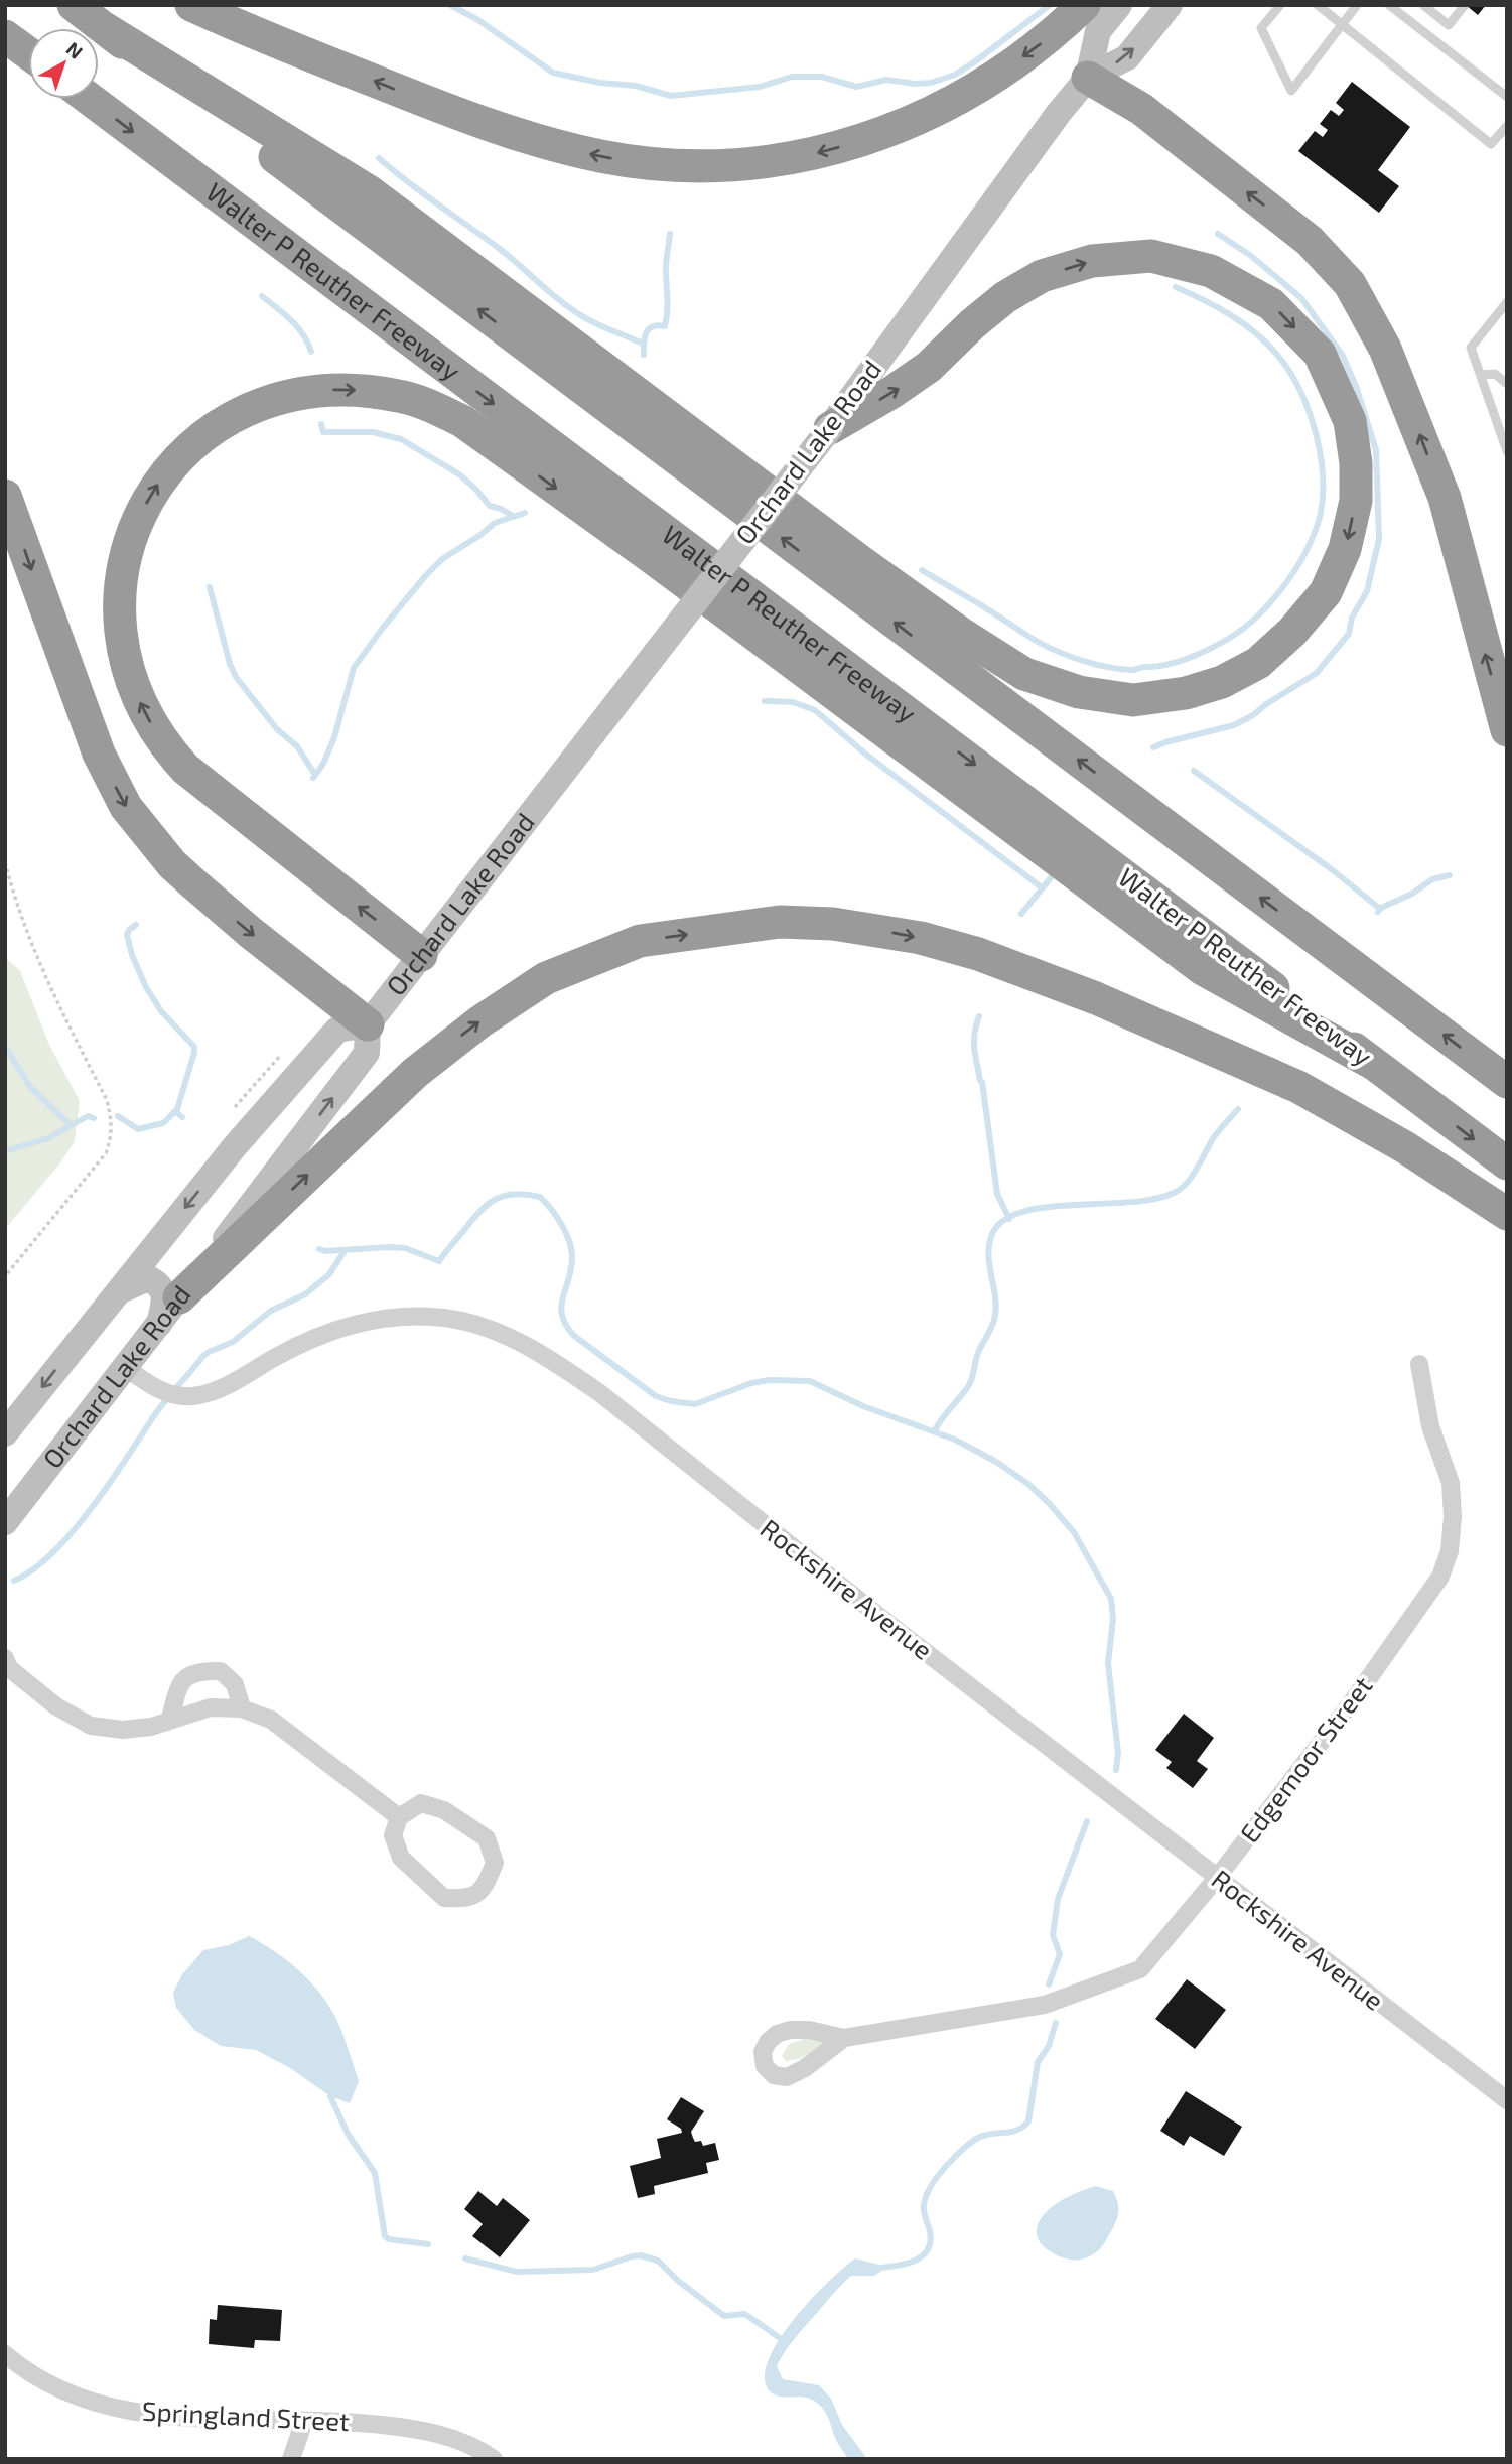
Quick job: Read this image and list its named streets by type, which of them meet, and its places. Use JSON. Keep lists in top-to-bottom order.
{
  "streets": {
    "highway": ["Walter P Reuther Freeway"],
    "main road": ["Orchard Lake Road"],
    "street": ["Rockshire Avenue", "Edgemoor Street", "Springland Street"]
  },
  "crossings": [
    ["Orchard Lake Road", "Rockshire Avenue"],
    ["Rockshire Avenue", "Edgemoor Street"]
  ],
  "north": "top right"
}
